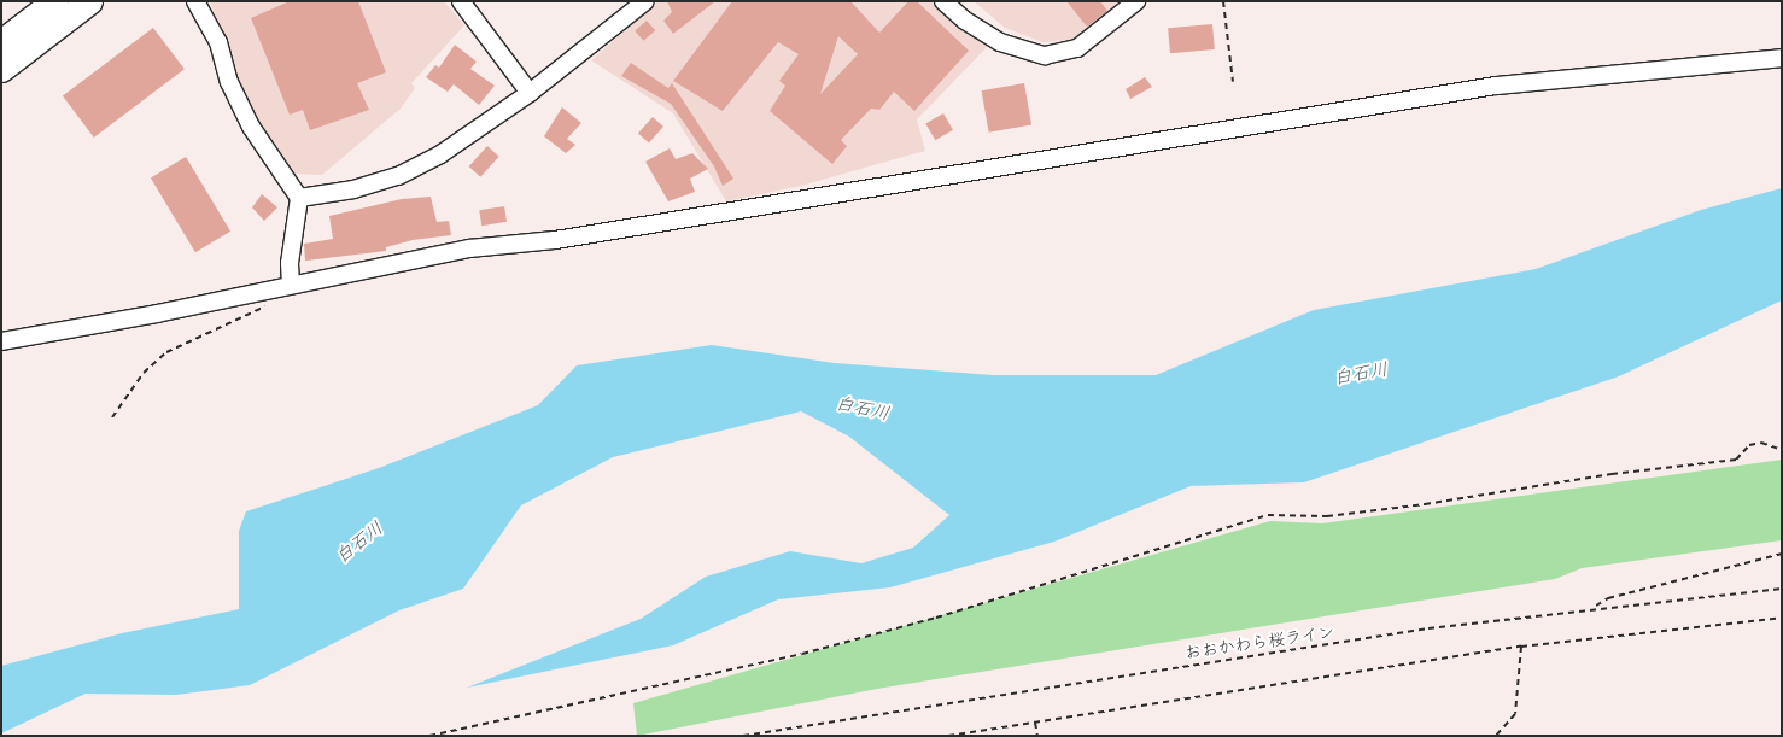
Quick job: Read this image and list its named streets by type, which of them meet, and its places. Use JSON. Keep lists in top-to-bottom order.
{
  "streets": {
    "path": ["おおかわら桜ライン"]
  },
  "water": ["白石川"]
}
